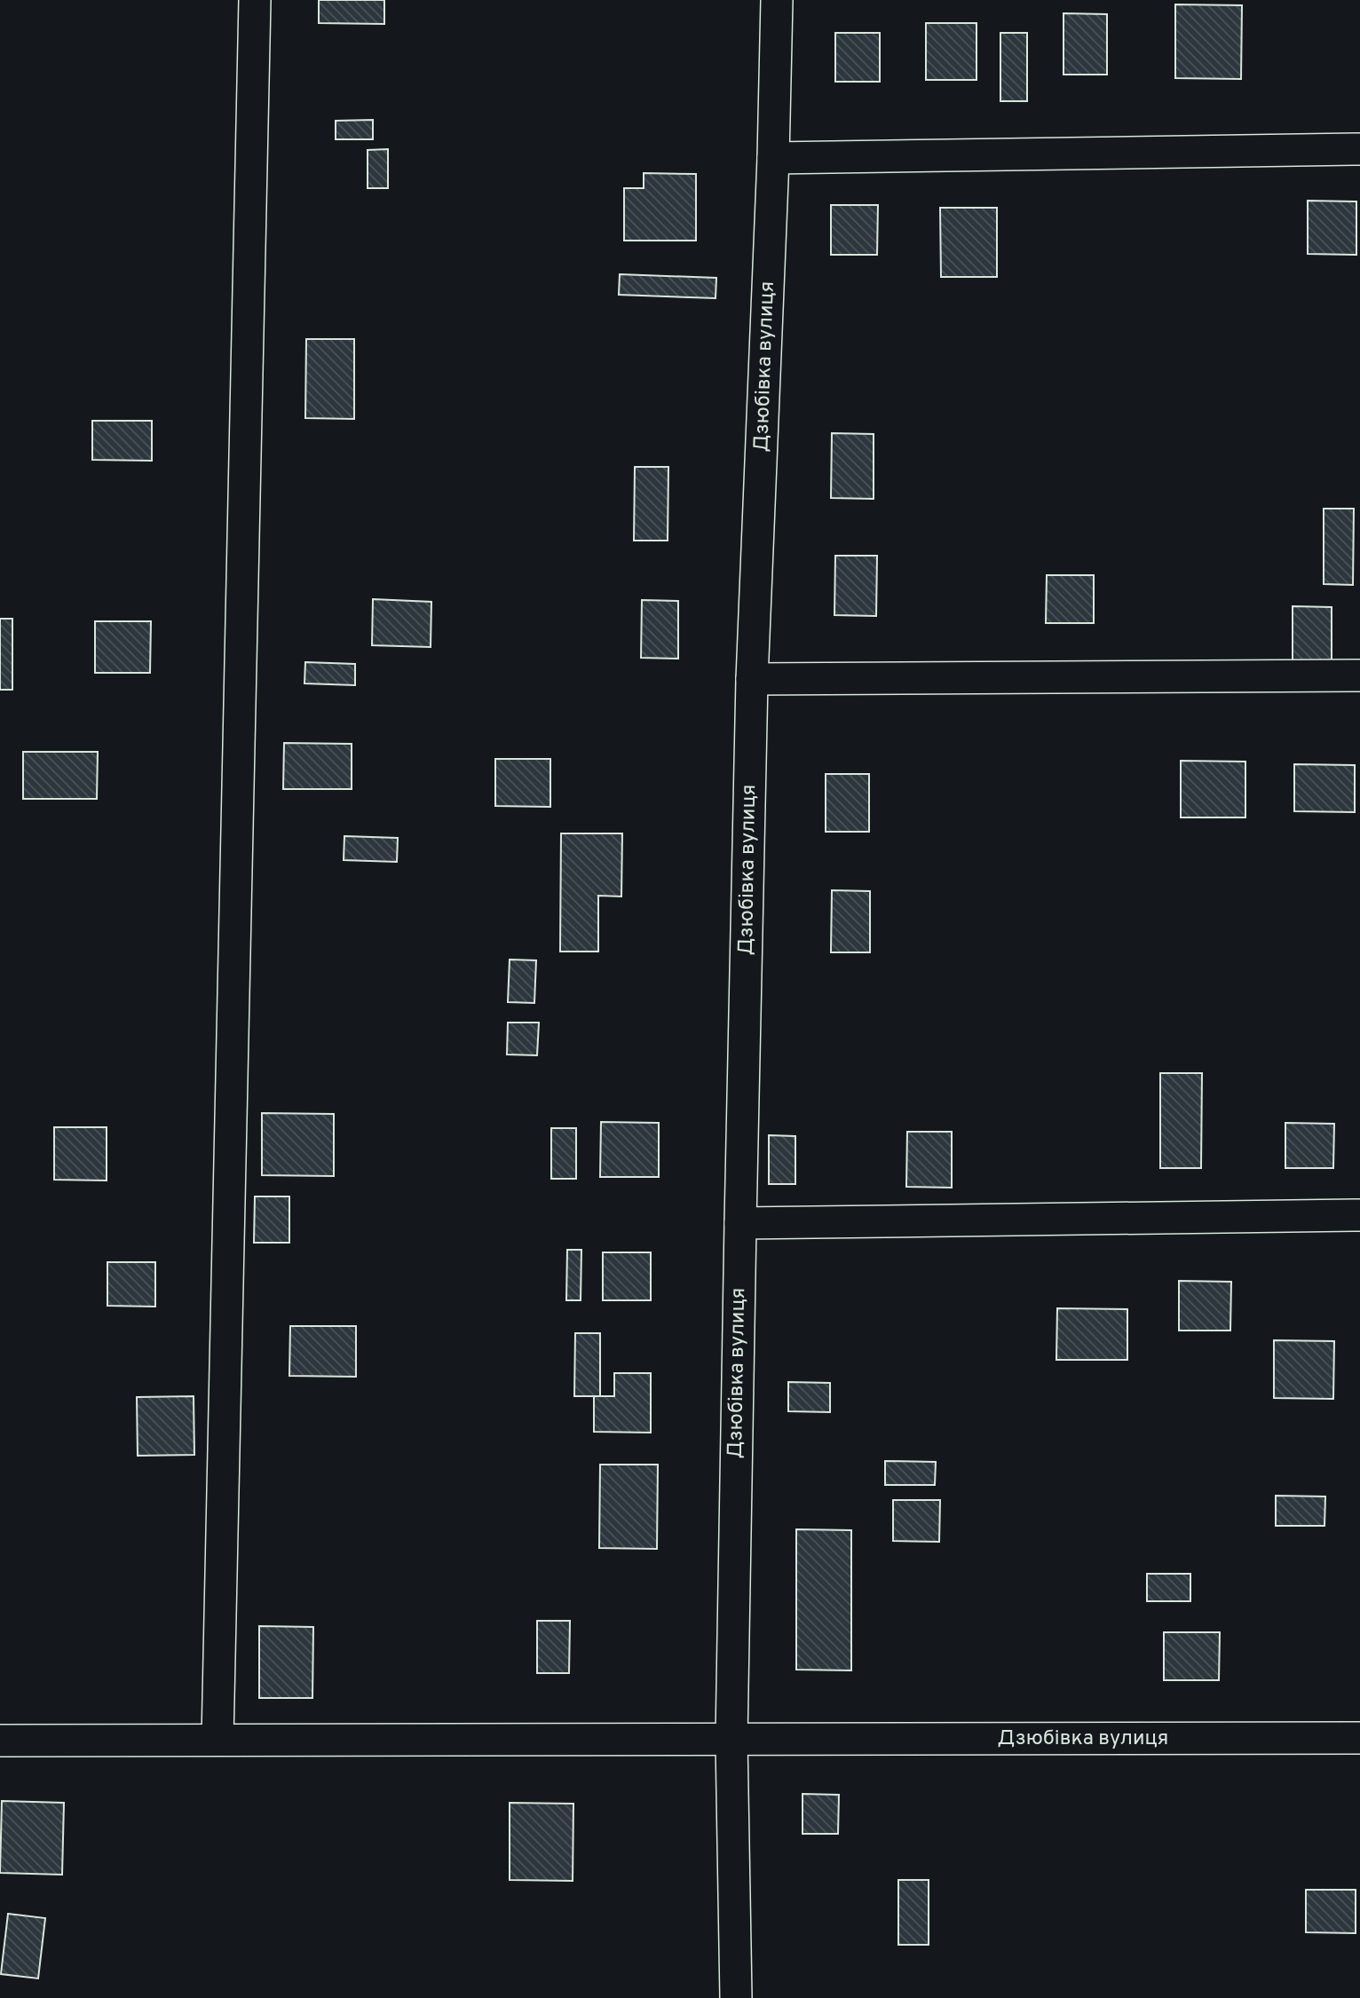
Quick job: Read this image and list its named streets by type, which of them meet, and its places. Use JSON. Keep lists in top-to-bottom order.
{
  "streets": {
    "street": ["Дзюбівка вулиця"]
  }
}
